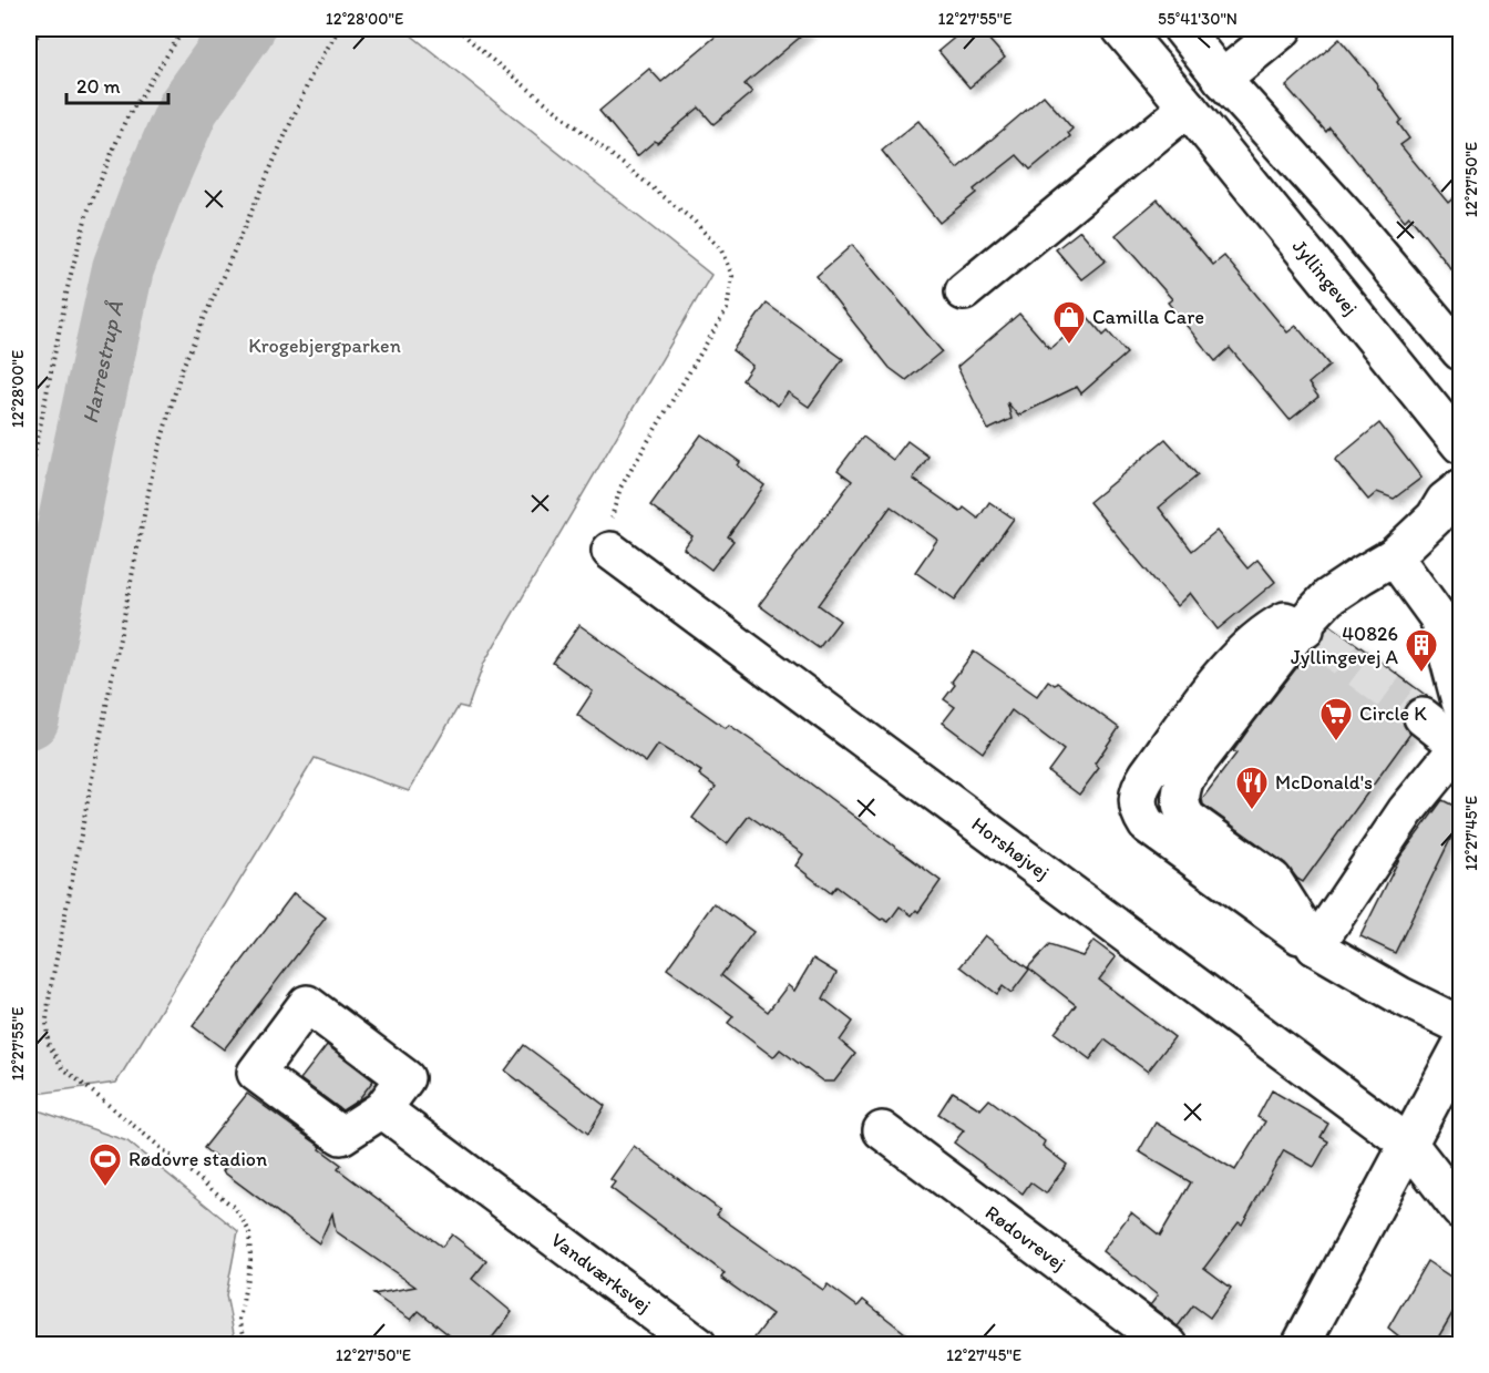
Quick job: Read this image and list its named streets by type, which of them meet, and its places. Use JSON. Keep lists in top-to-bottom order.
{
  "streets": {
    "street": [
      "Jyllingevej",
      "Horshøjvej",
      "Rødovrevej",
      "Vandværksvej"
    ]
  },
  "water": ["Harrestrup Å"],
  "parks": ["Krogebjergparken"],
  "places": {
    "shop": ["Camilla Care"],
    "building": ["40826 Jyllingevej A"],
    "supermarket": ["Circle K"],
    "restaurant": ["McDonald's"],
    "sports": ["Rødovre stadion"]
  },
  "scale_bar": "20 m",
  "coordinates": [
    "12°28'00\"E",
    "12°27'55\"E",
    "55°41'30\"N",
    "12°27'50\"E",
    "12°27'45\"E"
  ]
}
